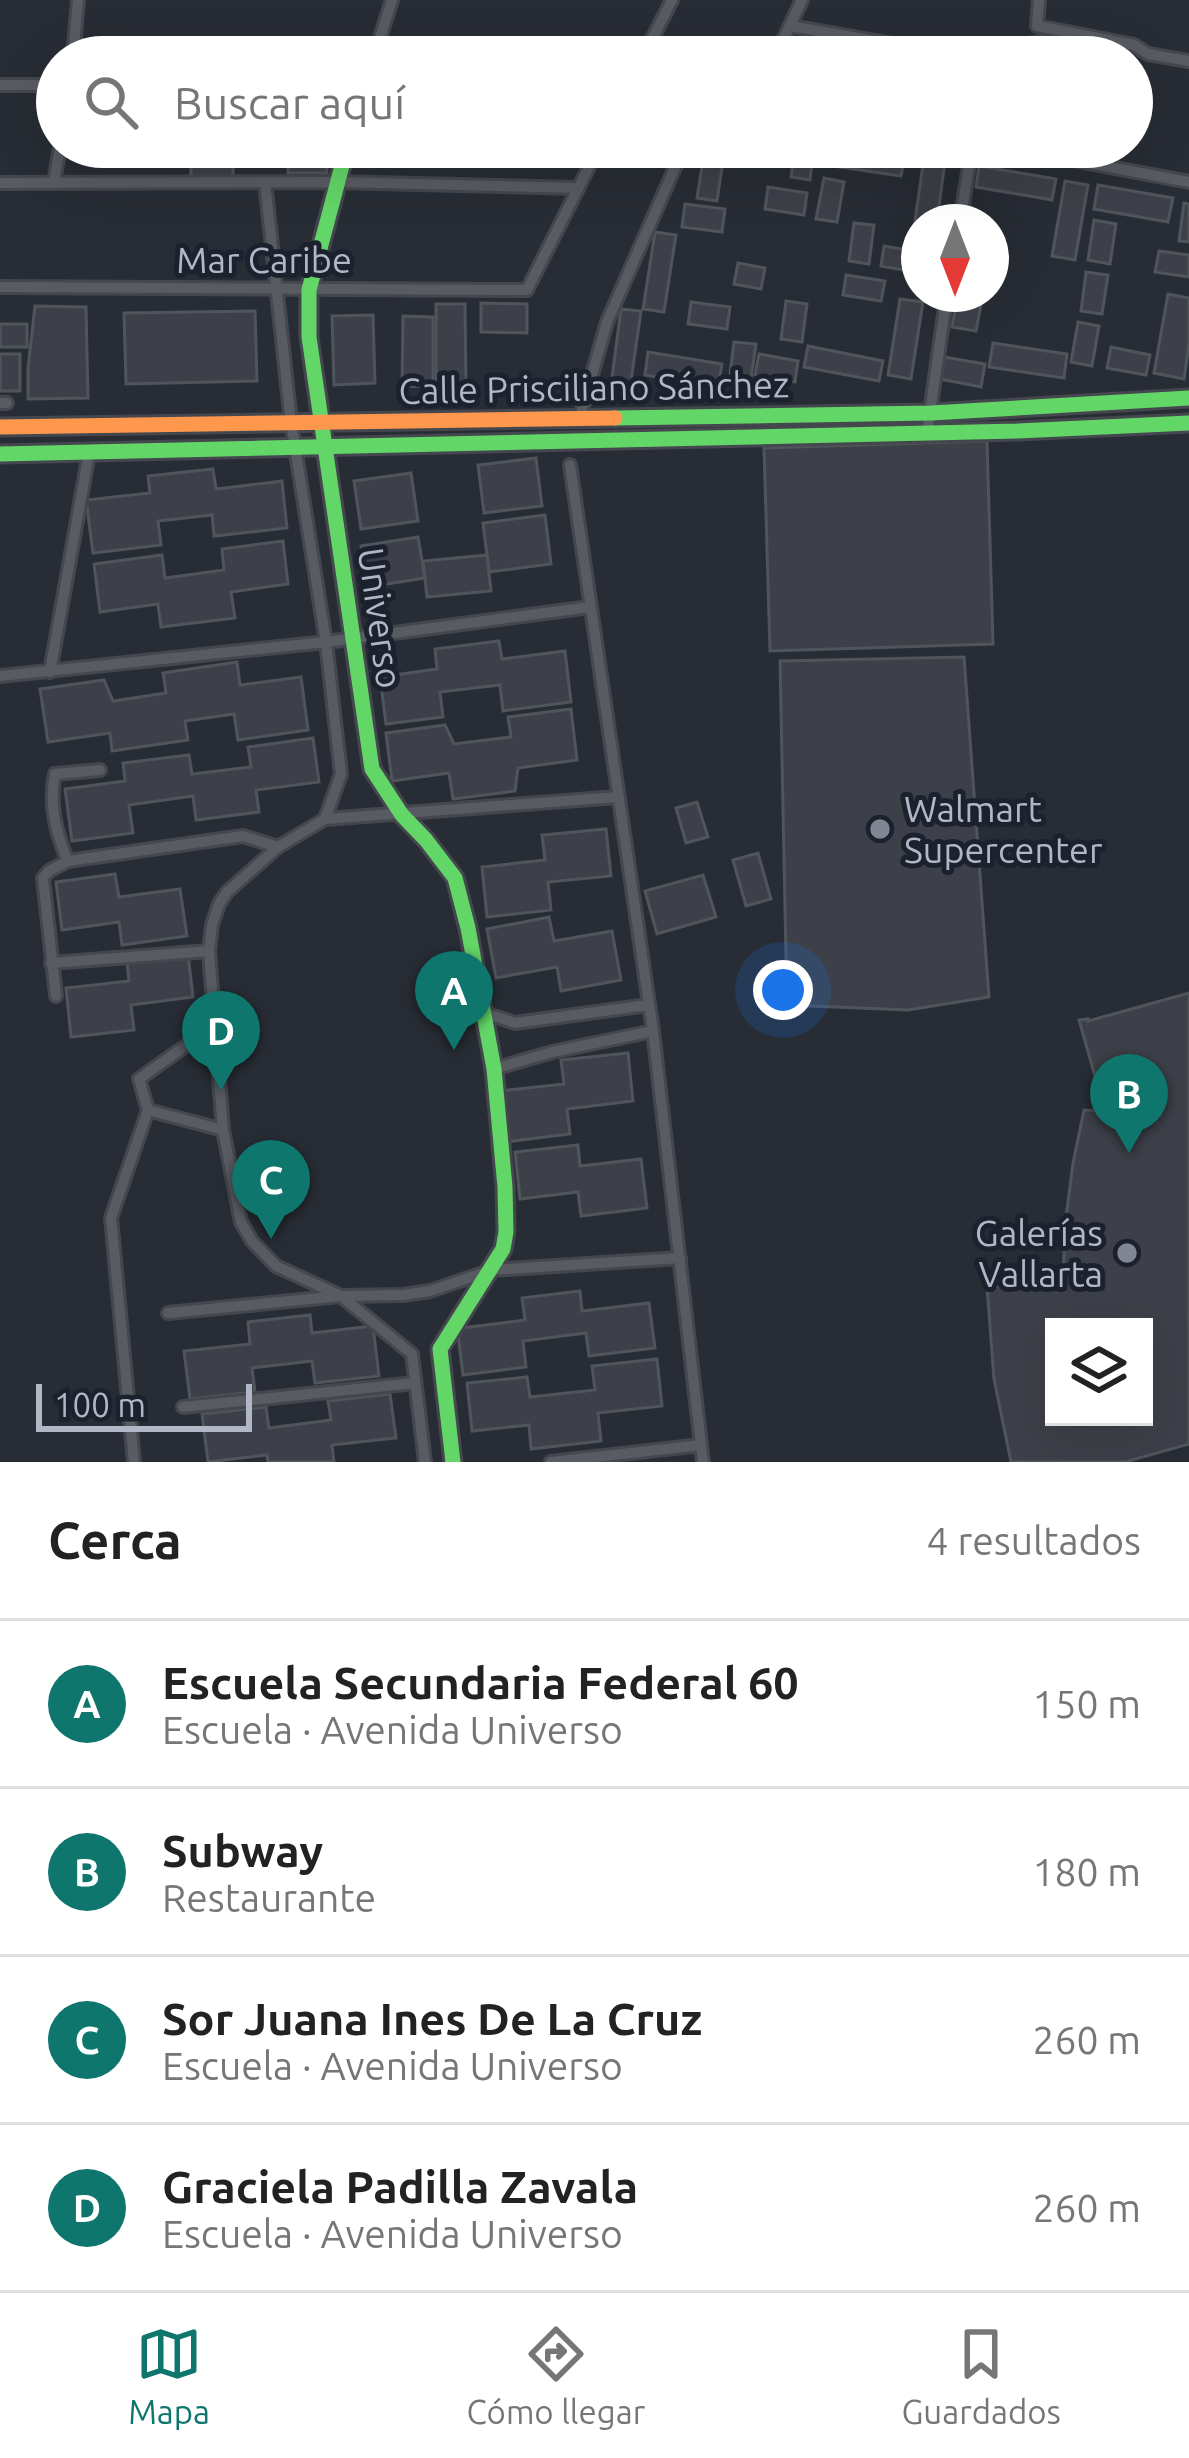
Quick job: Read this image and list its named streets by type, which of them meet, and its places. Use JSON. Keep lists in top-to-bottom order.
{
  "streets": {
    "main road": ["Calle Prisciliano Sánchez", "Universo"],
    "street": ["Mar Caribe"]
  },
  "crossings": [
    ["Mar Caribe", "Universo"],
    ["Calle Prisciliano Sánchez", "Universo"]
  ],
  "places": ["Walmart Supercenter", "Galerías Vallarta"],
  "scale_bar": "100 m",
  "north": "bottom",
  "page": {
    "search": "Buscar aquí",
    "pins": [
      "A",
      "D",
      "B",
      "C"
    ],
    "scale": "100 m",
    "heading": ["Cerca", "4 resultados"],
    "list": [
      {
        "mark": "A",
        "name": "Escuela Secundaria Federal 60",
        "note": "Escuela · Avenida Universo",
        "value": "150 m"
      },
      {
        "mark": "B",
        "name": "Subway",
        "note": "Restaurante",
        "value": "180 m"
      },
      {
        "mark": "C",
        "name": "Sor Juana Ines De La Cruz",
        "note": "Escuela · Avenida Universo",
        "value": "260 m"
      },
      {
        "mark": "D",
        "name": "Graciela Padilla Zavala",
        "note": "Escuela · Avenida Universo",
        "value": "260 m"
      }
    ],
    "nav": ["Mapa", "Cómo llegar", "Guardados"]
  }
}
